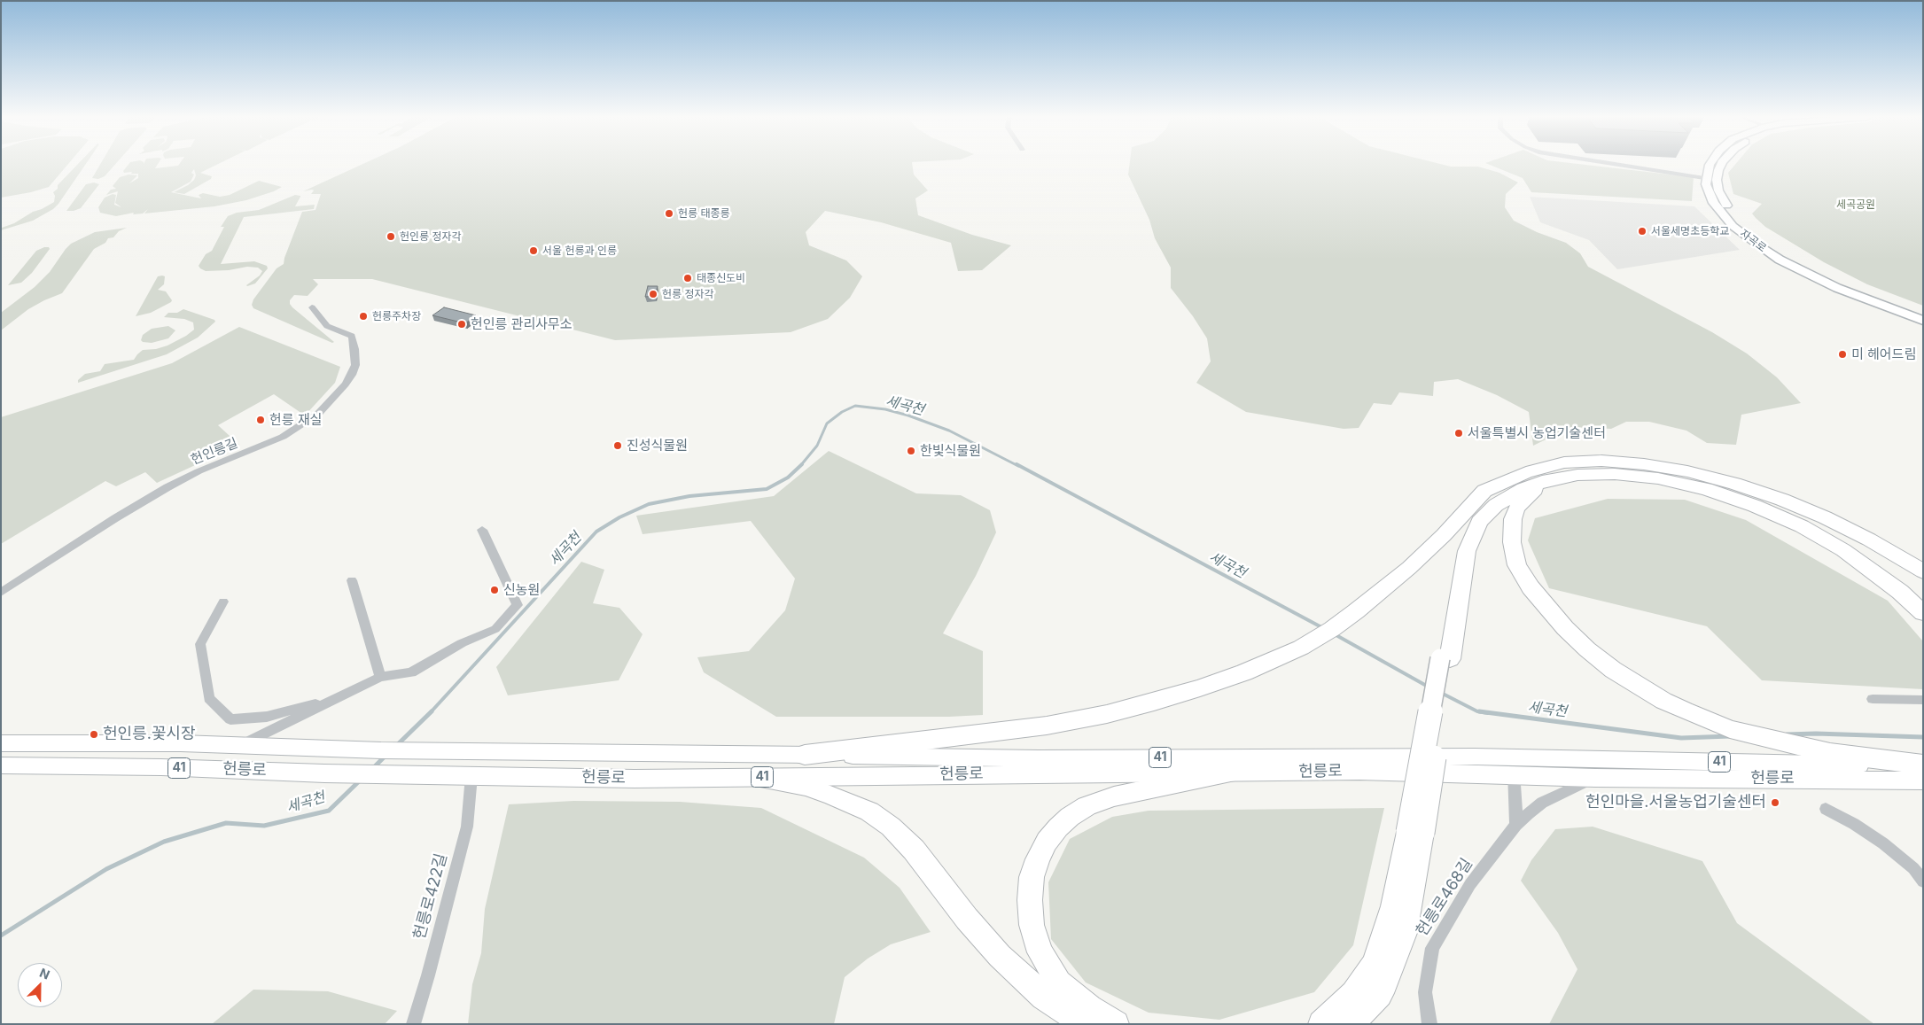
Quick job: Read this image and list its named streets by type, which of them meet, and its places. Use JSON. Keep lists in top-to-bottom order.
{
  "streets": {
    "main road": ["자곡로", "41", "헌릉로"],
    "street": ["헌인릉길", "헌릉로422길", "헌릉로468길"]
  },
  "crossings": [
    ["헌릉로", "헌릉로422길"],
    ["헌릉로", "헌릉로468길"]
  ],
  "water": ["세곡천"],
  "parks": ["세곡공원"],
  "places": [
    "헌릉 태종릉",
    "서울세명초등학교",
    "헌인릉 정자각",
    "서울 헌릉과 인릉",
    "태종신도비",
    "헌릉 정자각",
    "헌릉주차장",
    "헌인릉 관리사무소",
    "미 헤어드림",
    "헌릉 재실",
    "서울특별시 농업기술센터",
    "진성식물원",
    "한빛식물원",
    "신농원",
    "헌인릉.꽃시장",
    "헌인마을.서울농업기술센터"
  ],
  "north": "top right"
}
